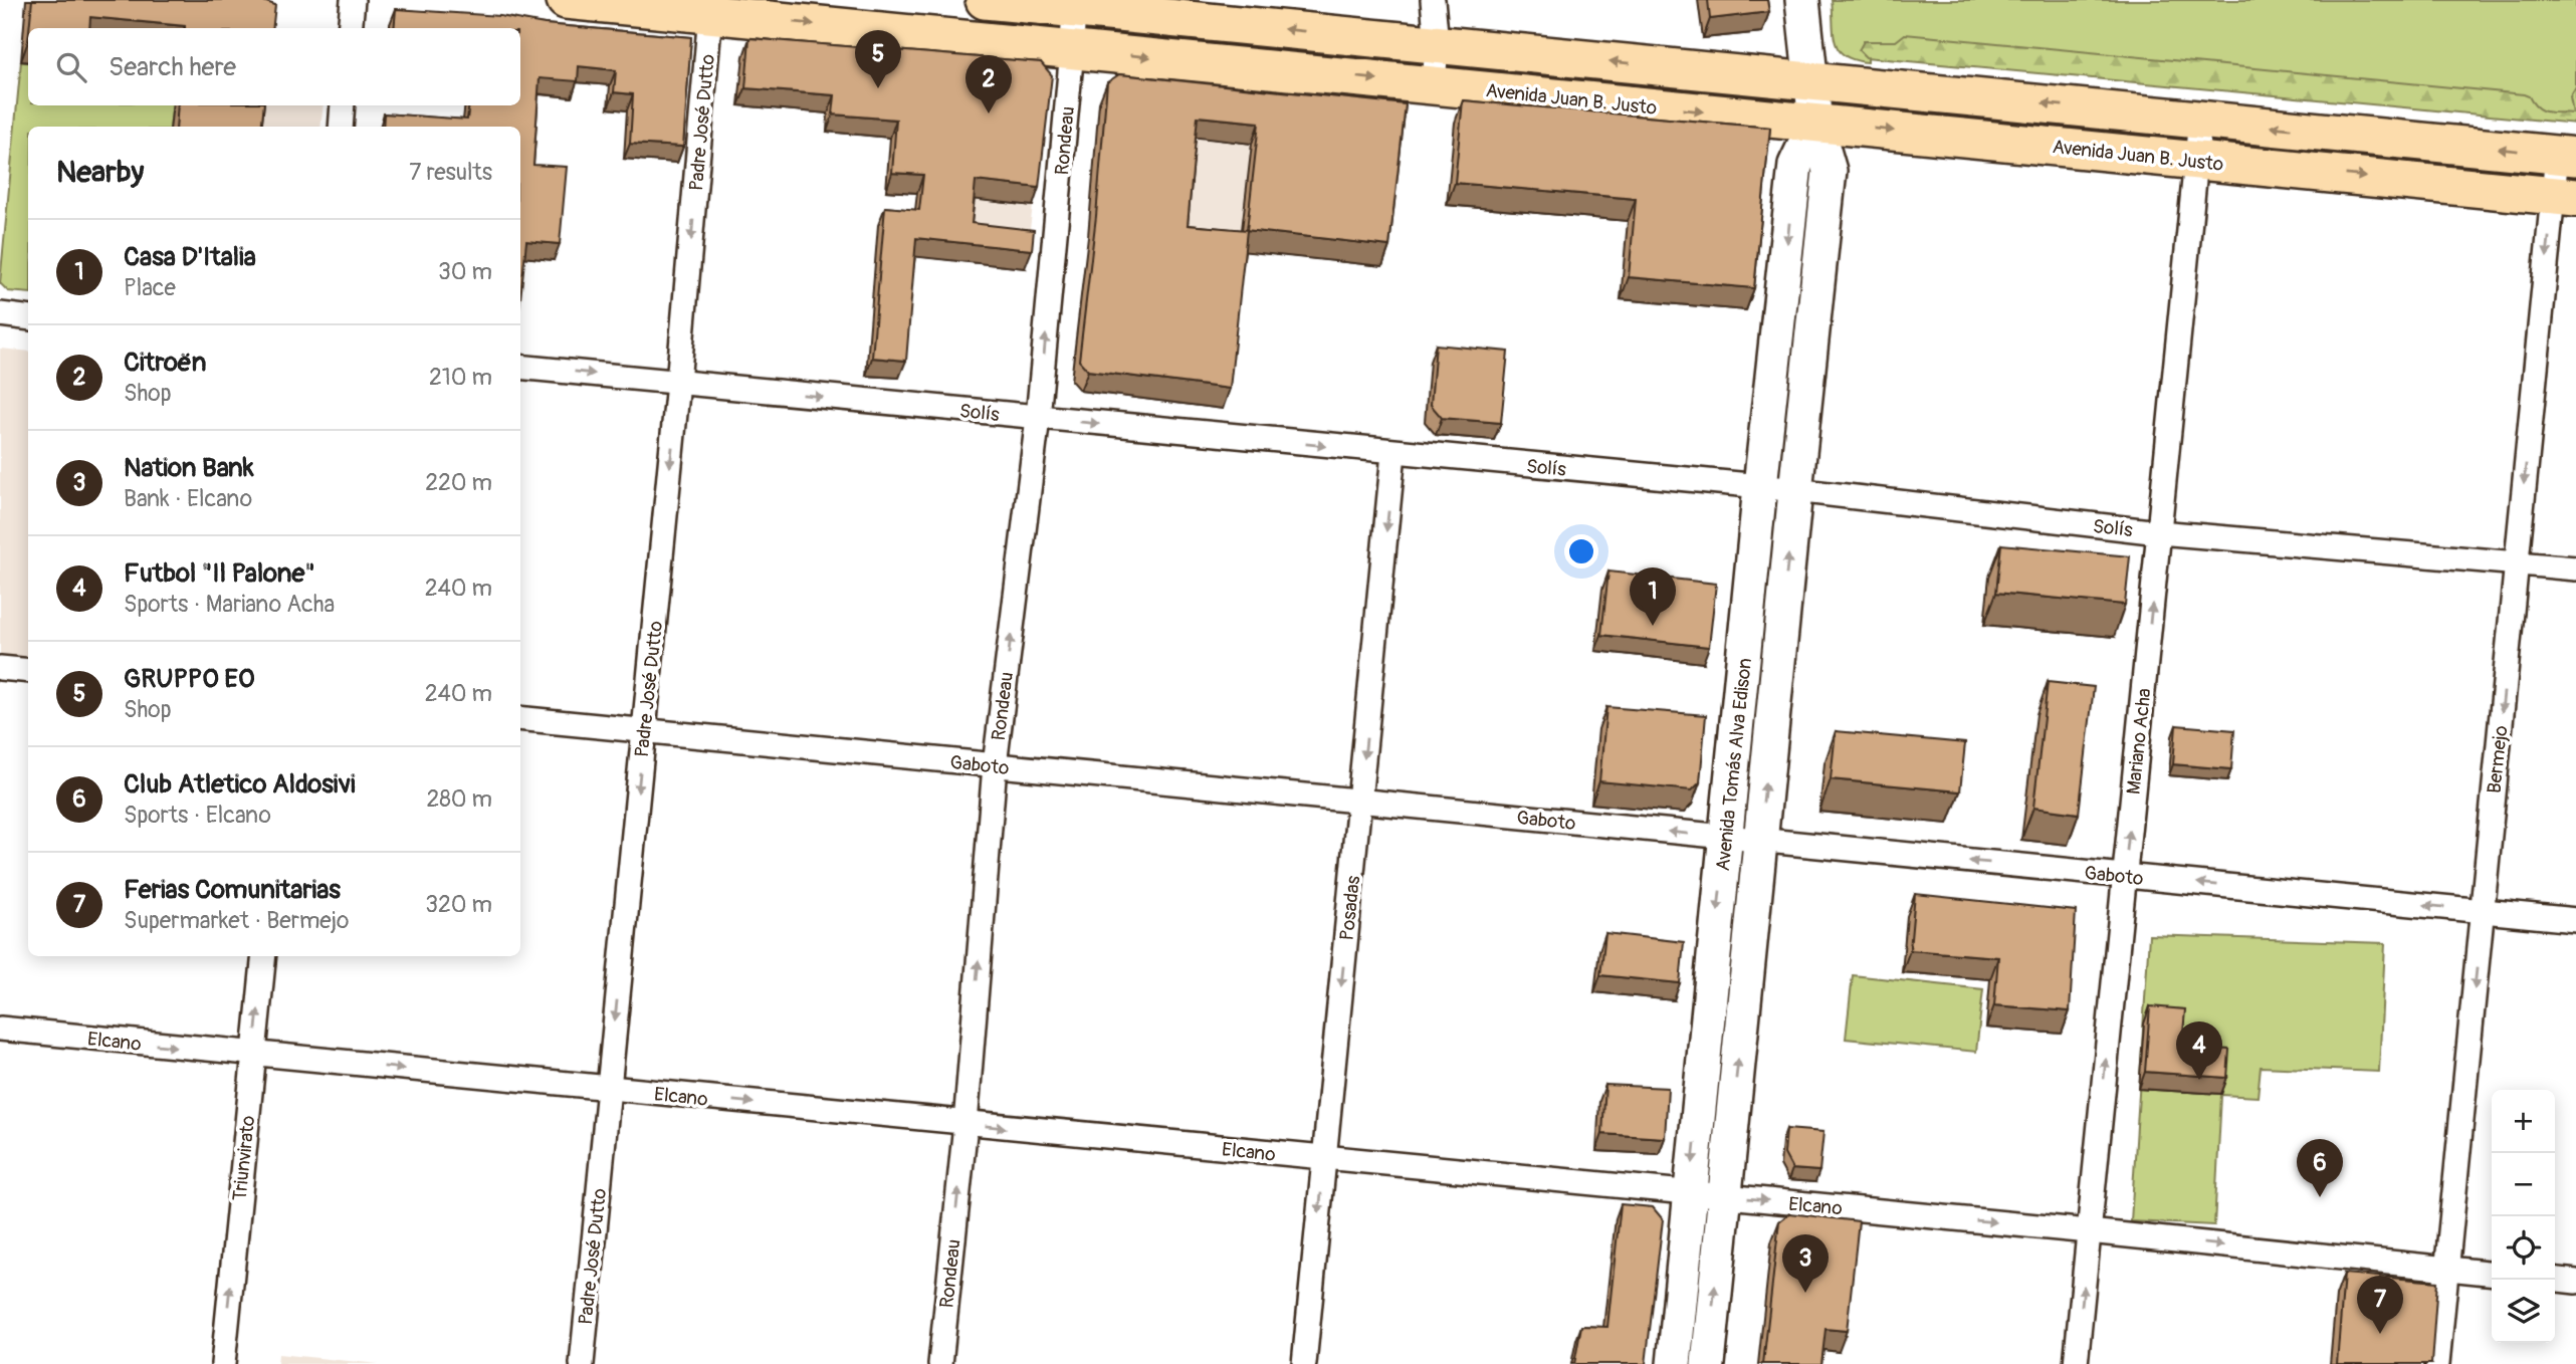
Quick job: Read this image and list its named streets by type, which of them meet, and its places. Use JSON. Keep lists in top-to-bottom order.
{
  "streets": {
    "main road": ["Avenida Juan B. Justo", "Avenida Tomás Alva Edison"],
    "street": [
      "Padre José Dutto",
      "Rondeau",
      "Solís",
      "Mariano Acha",
      "Bermejo",
      "Gaboto",
      "Posadas",
      "Elcano",
      "Triunvirato"
    ]
  },
  "crossings": [
    ["Avenida Juan B. Justo", "Padre José Dutto"],
    ["Avenida Juan B. Justo", "Rondeau"],
    ["Avenida Juan B. Justo", "Mariano Acha"],
    ["Avenida Juan B. Justo", "Bermejo"],
    ["Avenida Juan B. Justo", "Avenida Tomás Alva Edison"],
    ["Padre José Dutto", "Solís"],
    ["Padre José Dutto", "Gaboto"],
    ["Padre José Dutto", "Elcano"],
    ["Rondeau", "Solís"],
    ["Rondeau", "Gaboto"],
    ["Rondeau", "Elcano"],
    ["Solís", "Mariano Acha"],
    ["Solís", "Bermejo"],
    ["Solís", "Avenida Tomás Alva Edison"],
    ["Solís", "Posadas"],
    ["Mariano Acha", "Gaboto"],
    ["Mariano Acha", "Elcano"],
    ["Bermejo", "Gaboto"],
    ["Bermejo", "Elcano"],
    ["Gaboto", "Avenida Tomás Alva Edison"],
    ["Gaboto", "Posadas"],
    ["Avenida Tomás Alva Edison", "Elcano"],
    ["Posadas", "Elcano"],
    ["Elcano", "Triunvirato"]
  ],
  "one_way": [
    "Padre José Dutto",
    "Rondeau",
    "Solís",
    "Mariano Acha",
    "Bermejo",
    "Gaboto",
    "Posadas",
    "Elcano",
    "Triunvirato"
  ],
  "page": {
    "search": "Search here",
    "pins": [
      "5",
      "2",
      "1",
      "4",
      "6",
      "3",
      "7"
    ],
    "heading": ["Nearby", "7 results"],
    "list": [
      {
        "mark": "1",
        "name": "Casa D'Italia",
        "note": "Place",
        "value": "30 m"
      },
      {
        "mark": "2",
        "name": "Citroën",
        "note": "Shop",
        "value": "210 m"
      },
      {
        "mark": "3",
        "name": "Nation Bank",
        "note": "Bank · Elcano",
        "value": "220 m"
      },
      {
        "mark": "4",
        "name": "Futbol \"Il Palone\"",
        "note": "Sports · Mariano Acha",
        "value": "240 m"
      },
      {
        "mark": "5",
        "name": "GRUPPO EO",
        "note": "Shop",
        "value": "240 m"
      },
      {
        "mark": "6",
        "name": "Club Atletico Aldosivi",
        "note": "Sports · Elcano",
        "value": "280 m"
      },
      {
        "mark": "7",
        "name": "Ferias Comunitarias",
        "note": "Supermarket · Bermejo",
        "value": "320 m"
      }
    ],
    "map_buttons": ["+", "−"]
  }
}
